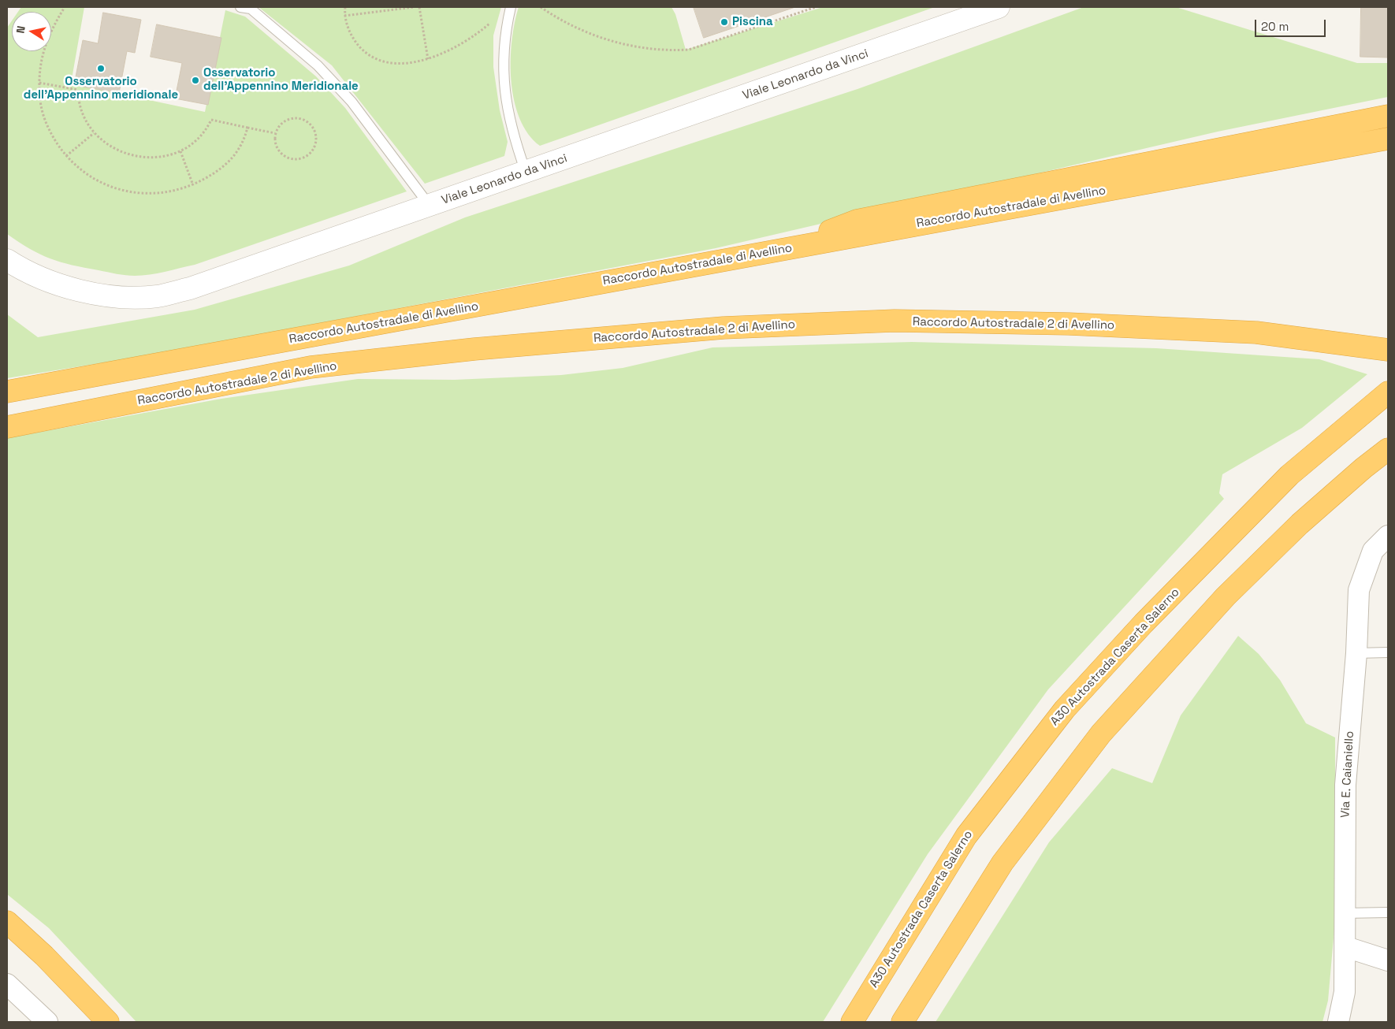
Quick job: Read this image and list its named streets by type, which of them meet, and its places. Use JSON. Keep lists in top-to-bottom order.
{
  "streets": {
    "highway": ["Raccordo Autostradale di Avellino", "Raccordo Autostradale 2 di Avellino", "A30 Autostrada Caserta Salerno"],
    "street": ["Viale Leonardo da Vinci", "Via E. Caianiello"]
  },
  "places": ["Piscina", "Osservatorio dell'Appennino meridionale", "Osservatorio dell'Appennino Meridionale"],
  "scale_bar": "20 m",
  "north": "left"
}
